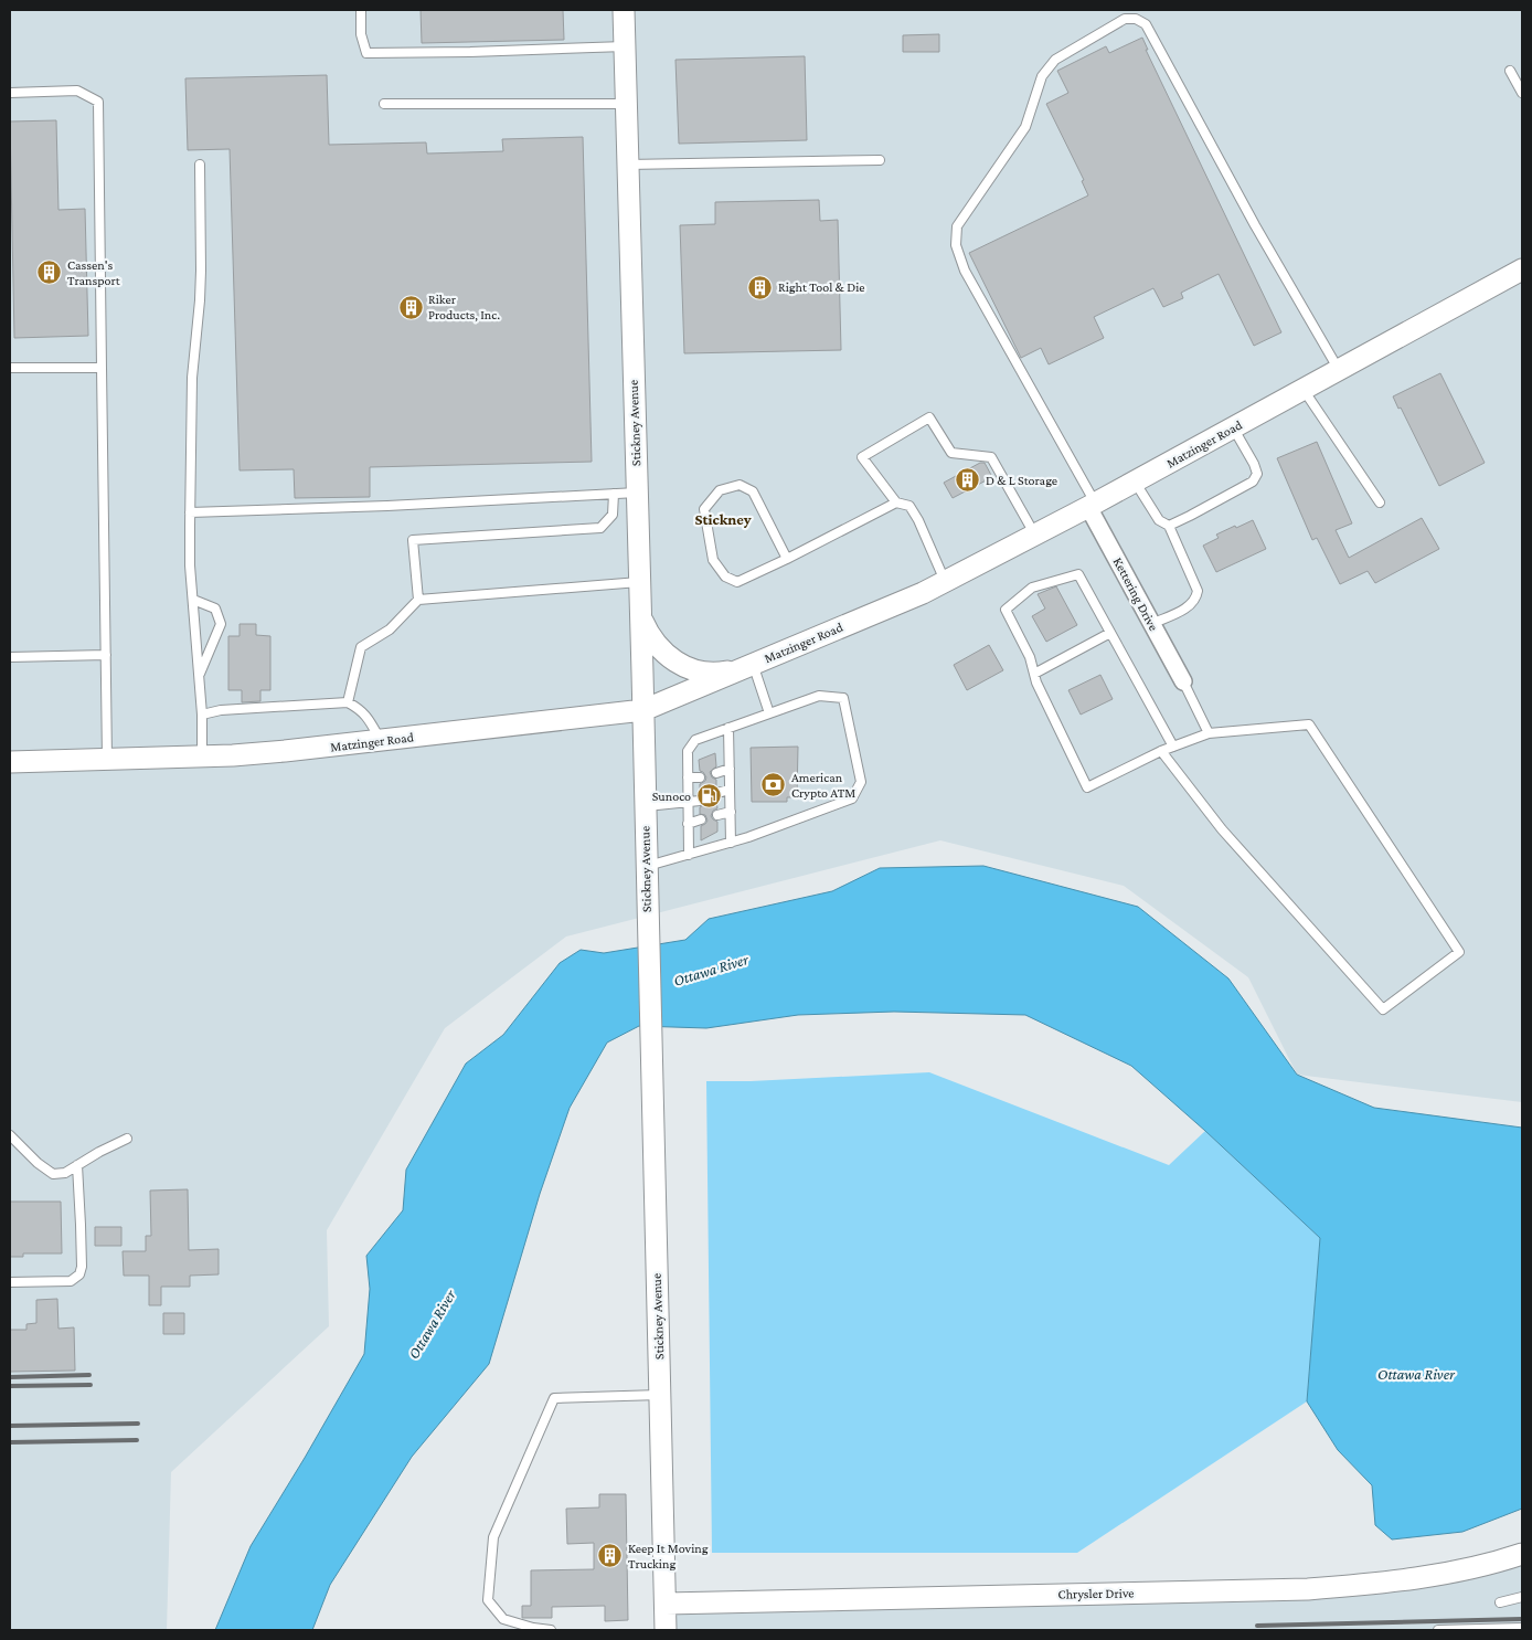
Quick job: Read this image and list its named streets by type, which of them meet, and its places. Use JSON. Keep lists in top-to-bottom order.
{
  "streets": {
    "street": [
      "Stickney Avenue",
      "Matzinger Road",
      "Kettering Drive",
      "Chrysler Drive"
    ]
  },
  "crossings": [
    ["Stickney Avenue", "Matzinger Road"],
    ["Stickney Avenue", "Chrysler Drive"],
    ["Matzinger Road", "Kettering Drive"]
  ],
  "districts": ["Stickney"],
  "water": ["Ottawa River"],
  "places": {
    "building": [
      "Cassen's Transport",
      "Right Tool & Die",
      "Riker Products, Inc.",
      "D & L Storage",
      "Keep It Moving Trucking"
    ],
    "bank": ["American Crypto ATM"],
    "fuel station": ["Sunoco"]
  }
}
